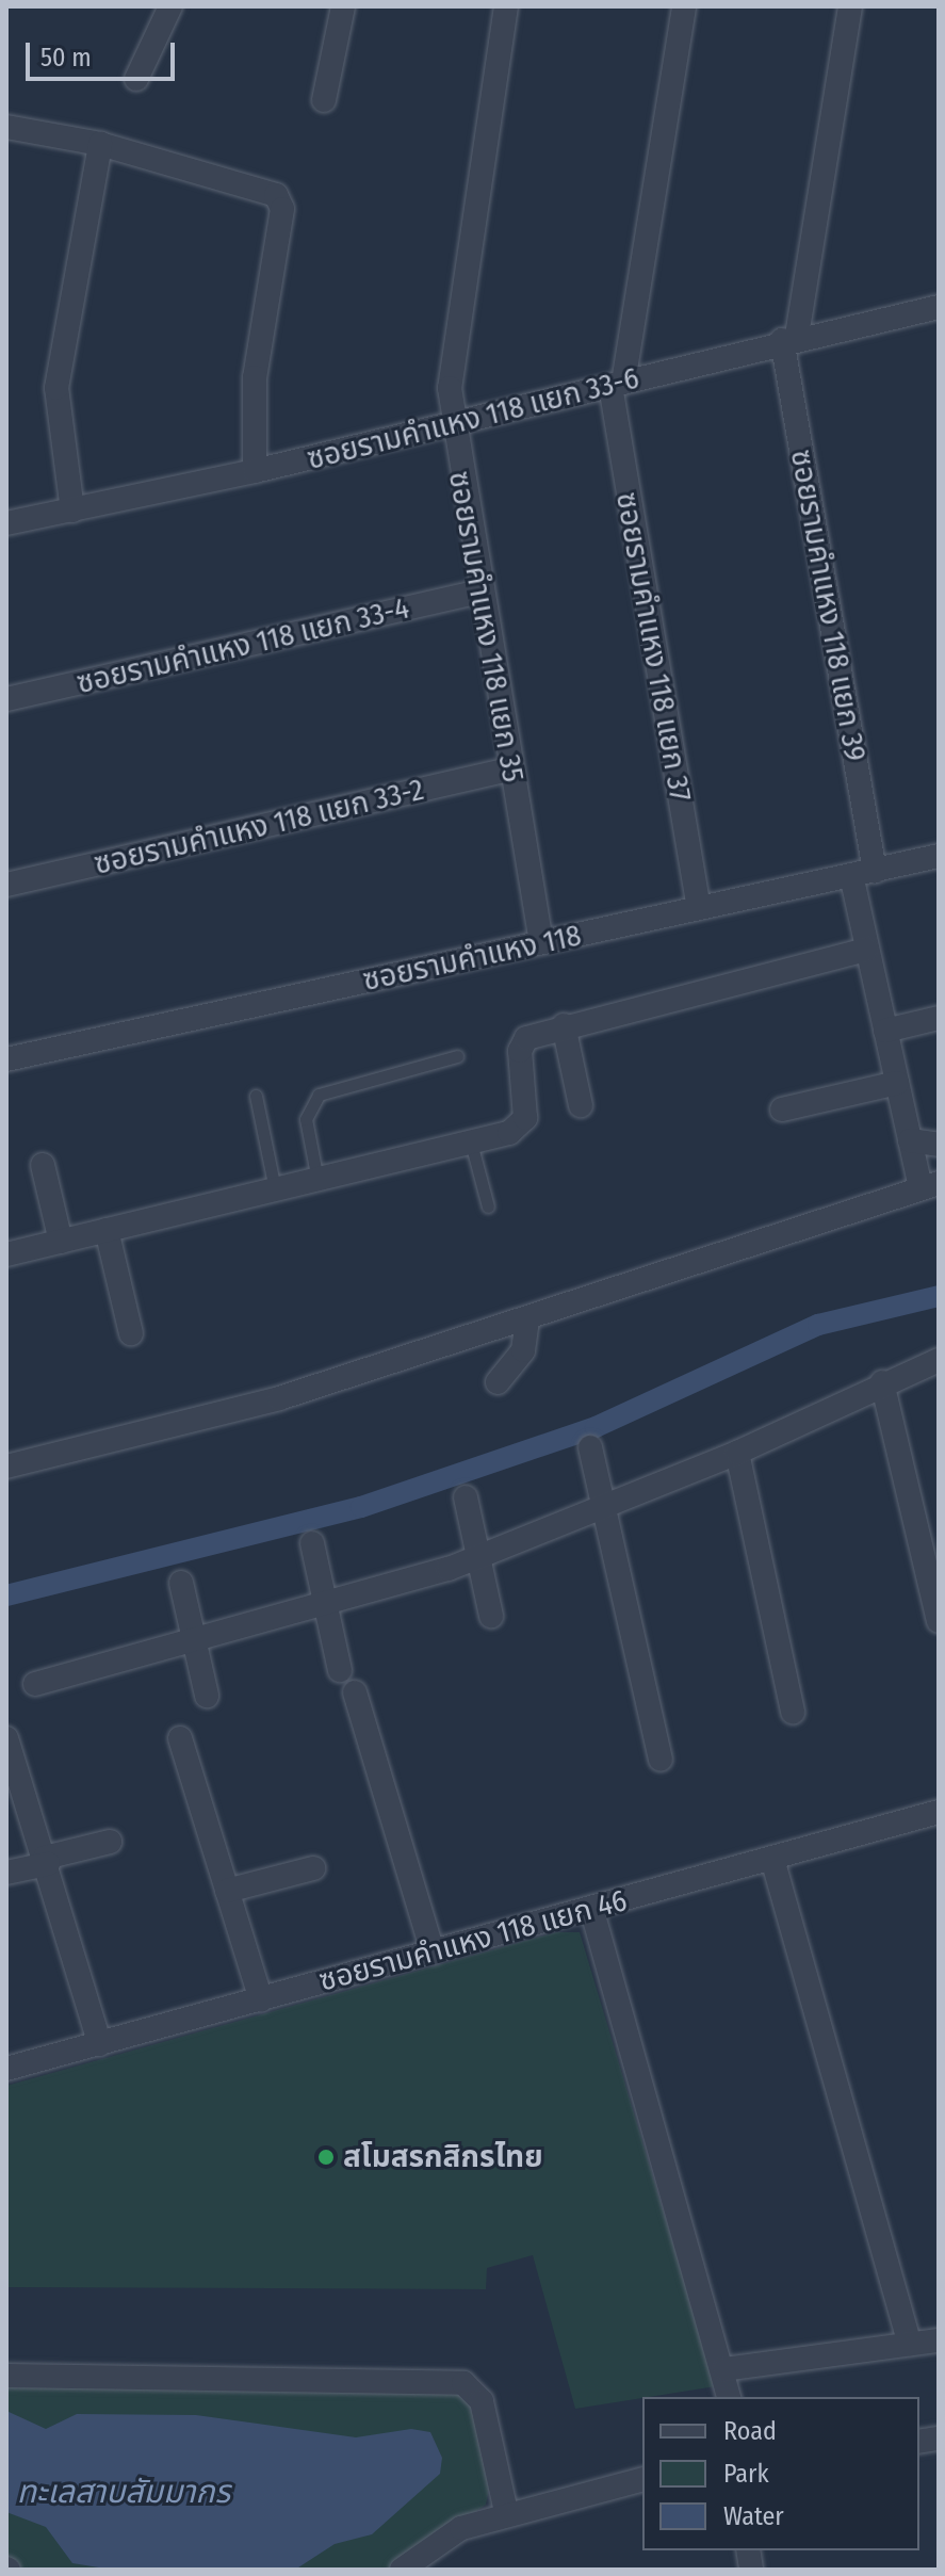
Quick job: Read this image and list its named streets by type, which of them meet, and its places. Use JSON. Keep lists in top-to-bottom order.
{
  "streets": {
    "street": [
      "ซอยรามคำแหง 118 แยก 33-6",
      "ซอยรามคำแหง 118 แยก 39",
      "ซอยรามคำแหง 118 แยก 35",
      "ซอยรามคำแหง 118 แยก 33-4",
      "ซอยรามคำแหง 118 แยก 37",
      "ซอยรามคำแหง 118 แยก 33-2",
      "ซอยรามคำแหง 118",
      "ซอยรามคำแหง 118 แยก 46"
    ]
  },
  "crossings": [
    ["ซอยรามคำแหง 118 แยก 33-6", "ซอยรามคำแหง 118 แยก 39"],
    ["ซอยรามคำแหง 118 แยก 33-6", "ซอยรามคำแหง 118 แยก 35"],
    ["ซอยรามคำแหง 118 แยก 33-6", "ซอยรามคำแหง 118 แยก 37"],
    ["ซอยรามคำแหง 118 แยก 39", "ซอยรามคำแหง 118"],
    ["ซอยรามคำแหง 118 แยก 35", "ซอยรามคำแหง 118 แยก 33-4"],
    ["ซอยรามคำแหง 118 แยก 35", "ซอยรามคำแหง 118 แยก 33-2"],
    ["ซอยรามคำแหง 118 แยก 35", "ซอยรามคำแหง 118"],
    ["ซอยรามคำแหง 118 แยก 37", "ซอยรามคำแหง 118"]
  ],
  "water": ["ทะเลสาบสัมมากร"],
  "places": ["สโมสรกสิกรไทย"],
  "legend": ["Road", "Park", "Water"],
  "scale_bar": "50 m"
}
